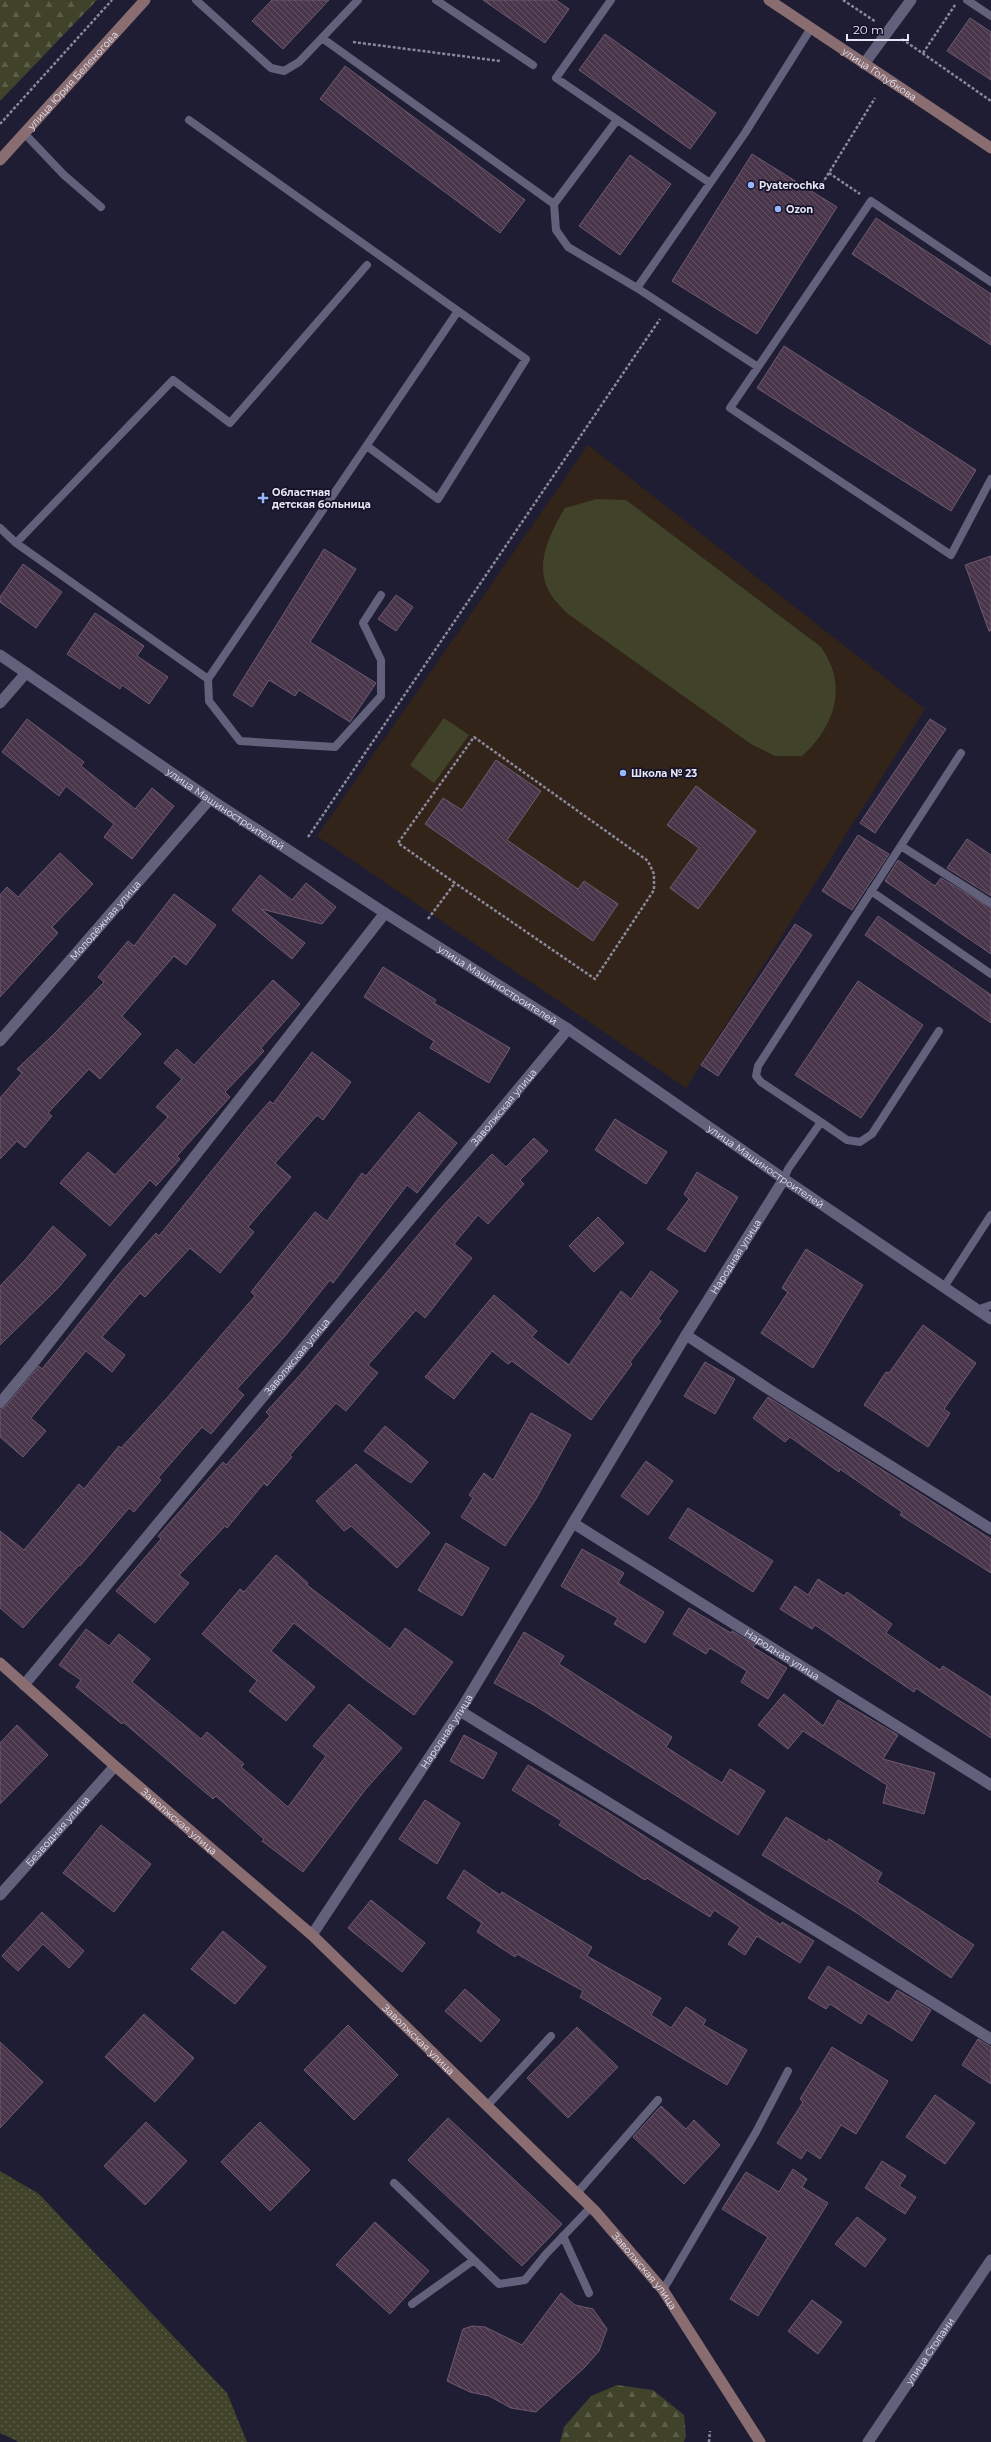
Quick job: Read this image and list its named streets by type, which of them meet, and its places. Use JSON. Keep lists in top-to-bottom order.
{
  "streets": {
    "main road": ["улица Голубкова", "улица Юрия Беленогова", "Заволжская улица"],
    "street": [
      "улица Машиностроителей",
      "Молодёжная улица",
      "Народная улица",
      "Безводная улица",
      "улица Стопани"
    ]
  },
  "crossings": [
    ["улица Машиностроителей", "Молодёжная улица"],
    ["улица Машиностроителей", "Заволжская улица"],
    ["улица Машиностроителей", "Народная улица"],
    ["Заволжская улица", "Народная улица"],
    ["Заволжская улица", "Безводная улица"]
  ],
  "places": {
    "other": ["Pyaterochka", "Ozon", "Школа № 23"],
    "health": ["Областная детская больница"]
  },
  "scale_bar": "20 m"
}
